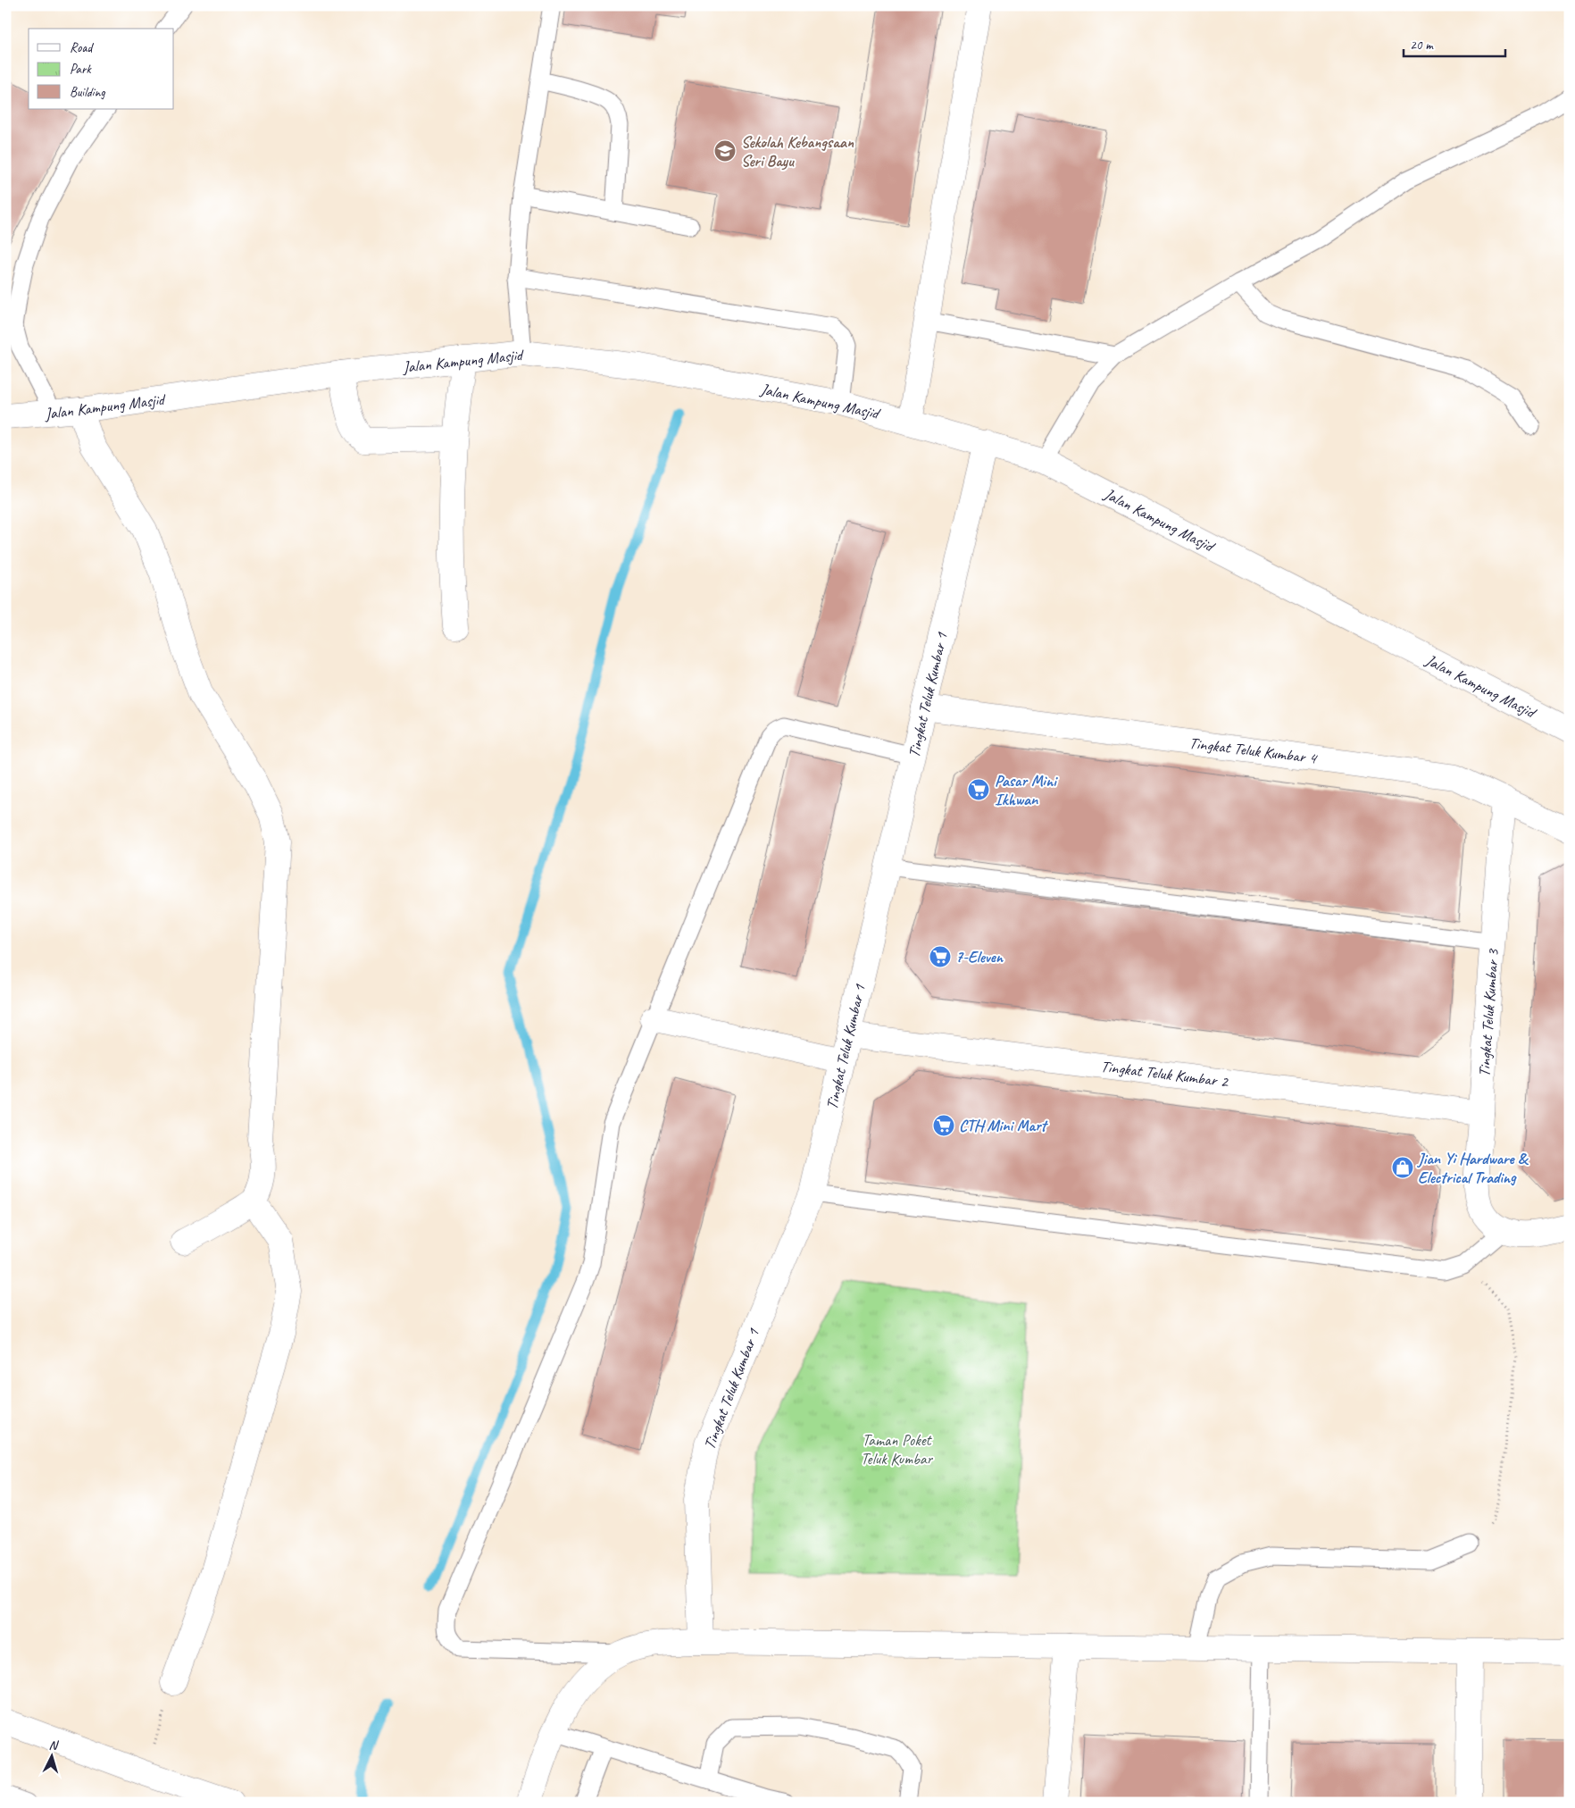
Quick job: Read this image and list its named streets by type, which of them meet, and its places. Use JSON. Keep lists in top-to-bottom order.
{
  "streets": {
    "street": [
      "Jalan Kampung Masjid",
      "Tingkat Teluk Kumbar 1",
      "Tingkat Teluk Kumbar 4",
      "Tingkat Teluk Kumbar 3",
      "Tingkat Teluk Kumbar 2"
    ]
  },
  "crossings": [
    ["Jalan Kampung Masjid", "Tingkat Teluk Kumbar 1"],
    ["Tingkat Teluk Kumbar 1", "Tingkat Teluk Kumbar 4"],
    ["Tingkat Teluk Kumbar 1", "Tingkat Teluk Kumbar 2"],
    ["Tingkat Teluk Kumbar 4", "Tingkat Teluk Kumbar 3"],
    ["Tingkat Teluk Kumbar 3", "Tingkat Teluk Kumbar 2"]
  ],
  "parks": ["Taman Poket Teluk Kumbar"],
  "places": {
    "school or university": ["Sekolah Kebangsaan Seri Bayu"],
    "supermarket": ["Pasar Mini Ikhwan", "7-Eleven", "CTH Mini Mart"],
    "shop": ["Jian Yi Hardware & Electrical Trading"]
  },
  "legend": ["Road", "Park", "Building"],
  "scale_bar": "20 m",
  "north": "top"
}
